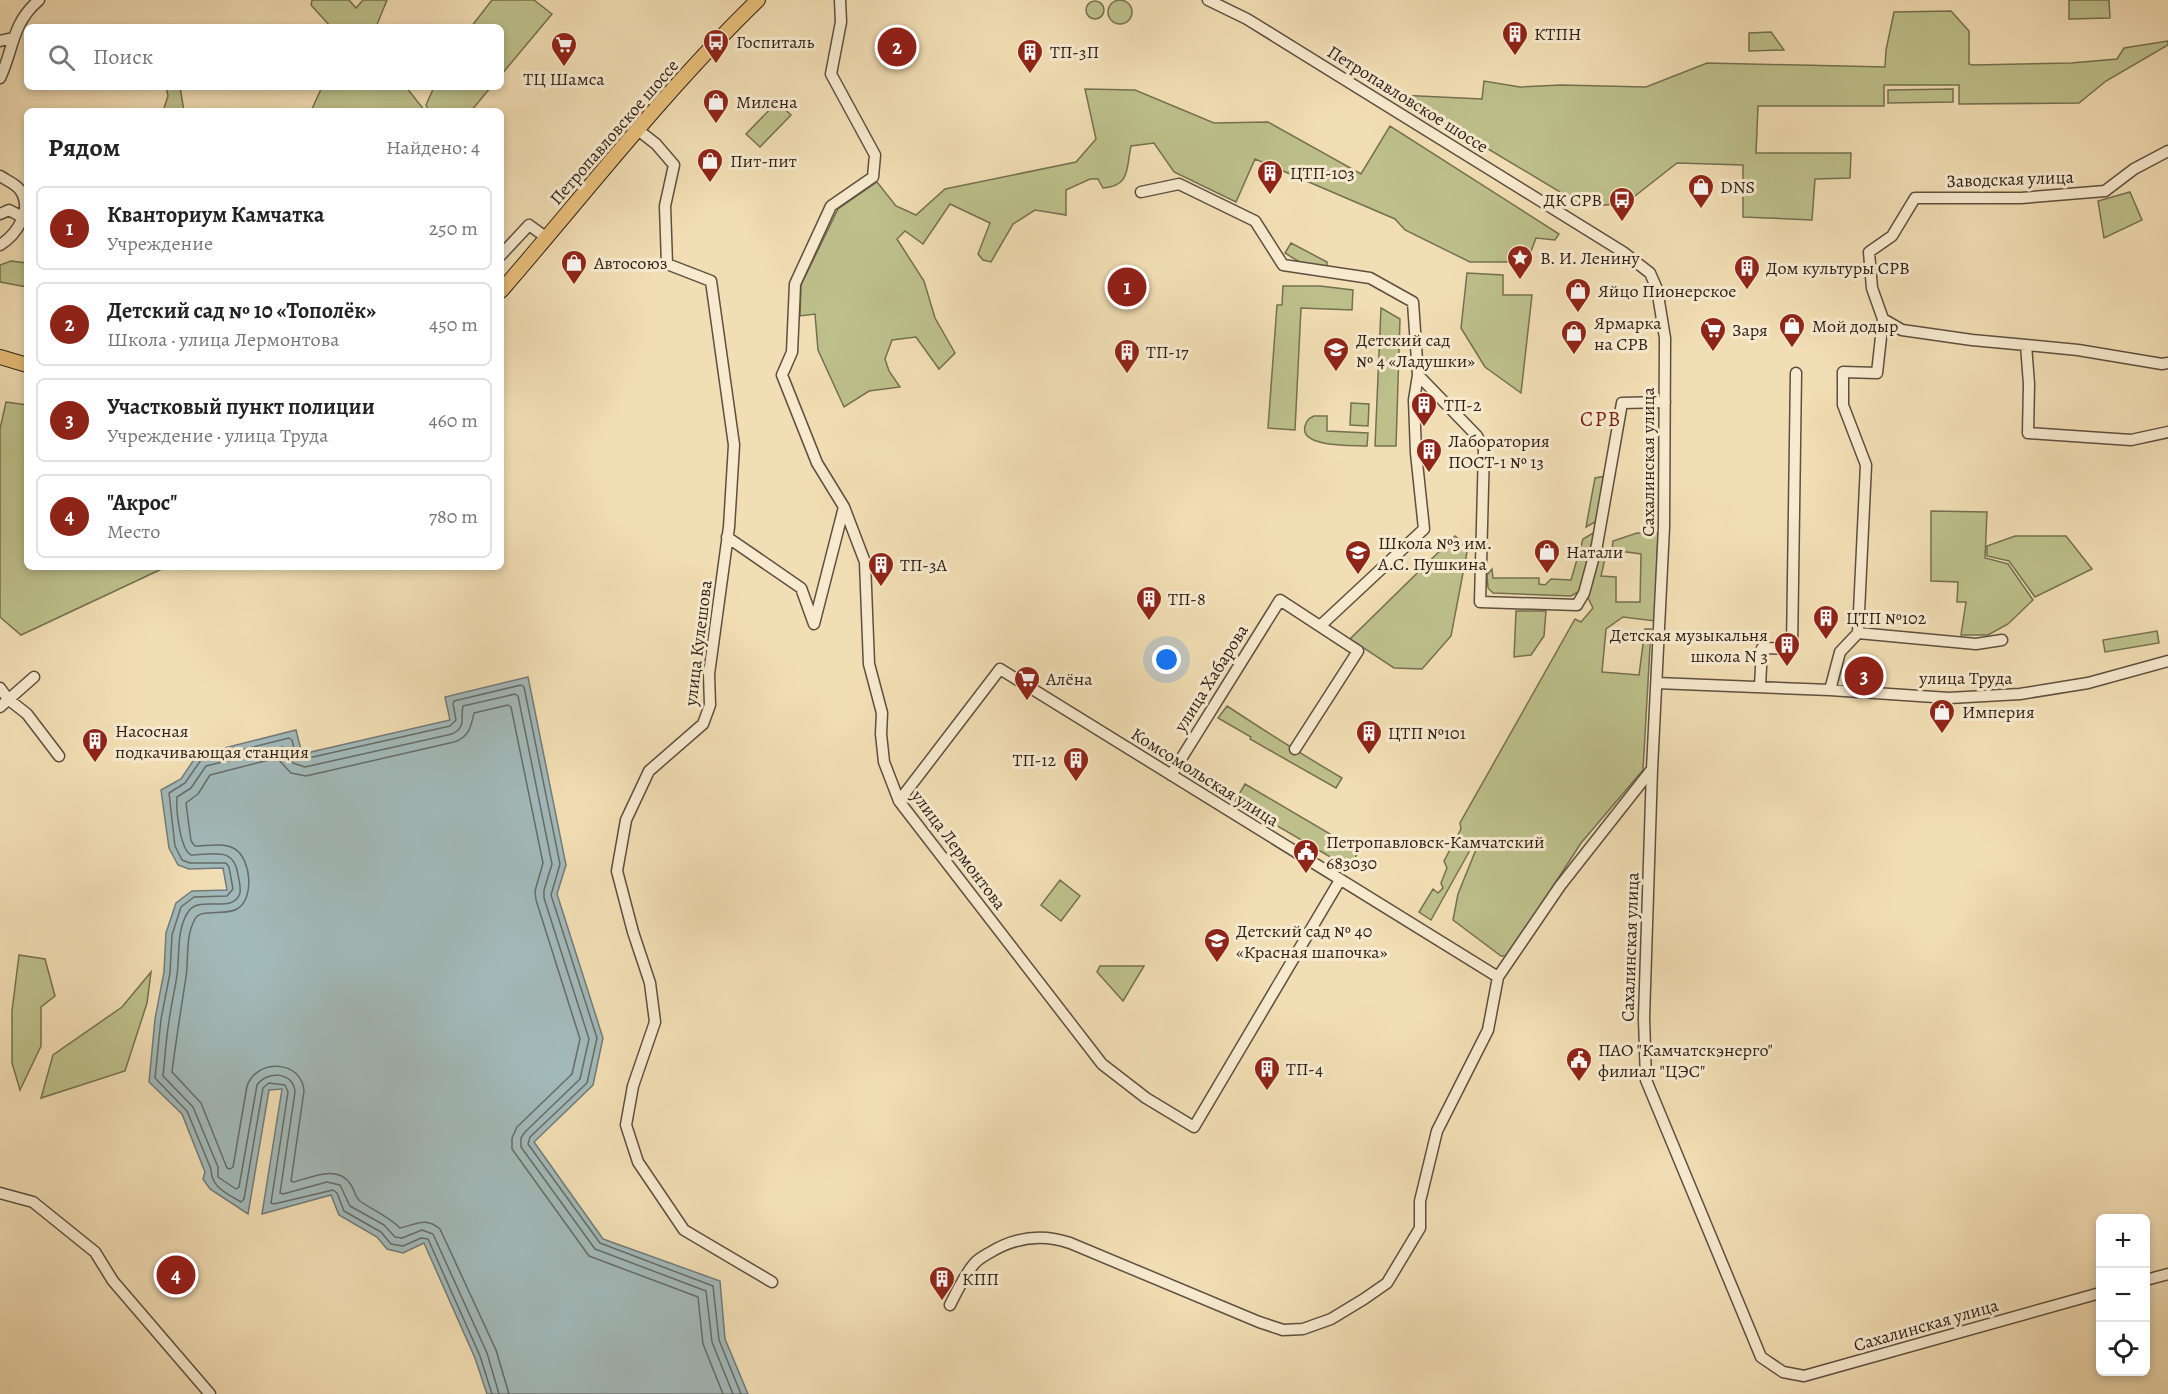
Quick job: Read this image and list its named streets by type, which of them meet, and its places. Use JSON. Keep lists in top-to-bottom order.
{
  "streets": {
    "main road": ["Петропавловское шоссе"],
    "street": [
      "Заводская улица",
      "Сахалинская улица",
      "улица Кулешова",
      "улица Хабарова",
      "улица Труда",
      "Комсомольская улица",
      "улица Лермонтова"
    ]
  },
  "crossings": [
    ["Петропавловское шоссе", "Сахалинская улица"],
    ["Петропавловское шоссе", "улица Кулешова"],
    ["Сахалинская улица", "улица Труда"],
    ["улица Хабарова", "Комсомольская улица"],
    ["Комсомольская улица", "улица Лермонтова"]
  ],
  "districts": ["СРВ"],
  "places": {
    "building": [
      "КТПН",
      "ТП-3П",
      "ЦТП-103",
      "Дом культуры СРВ",
      "ТП-17",
      "ТП-2",
      "Лаборатория ПОСТ-1 № 13",
      "ТП-3А",
      "ТП-8",
      "ЦТП №102",
      "Детская музыкальня школа N 3",
      "ЦТП №101",
      "Насосная подкачивающая станция",
      "ТП-12",
      "ТП-4",
      "КПП"
    ],
    "bus stop": ["Госпиталь", "ДК СРВ"],
    "supermarket": ["ТЦ Шамса", "Заря", "Алёна"],
    "shop": [
      "Милена",
      "Пит-пит",
      "DNS",
      "Автосоюз",
      "Яйцо Пионерское",
      "Мой додыр",
      "Ярмарка на СРВ",
      "Натали",
      "Империя"
    ],
    "place": ["В. И. Ленину"],
    "school or university": ["Детский сад № 4 «Ладушки»", "Школа №3 им. А.С. Пушкина", "Детский сад № 40 «Красная шапочка»"],
    "public building": ["Петропавловск-Камчатский 683030", "ПАО \"Камчатскэнерго\" филиал \"ЦЭС\""]
  },
  "page": {
    "search": "Поиск",
    "pins": [
      "2",
      "1",
      "3",
      "4"
    ],
    "heading": ["Рядом", "Найдено: 4"],
    "list": [
      {
        "mark": "1",
        "name": "Кванториум Камчатка",
        "note": "Учреждение",
        "value": "250 m"
      },
      {
        "mark": "2",
        "name": "Детский сад № 10 «Тополёк»",
        "note": "Школа · улица Лермонтова",
        "value": "450 m"
      },
      {
        "mark": "3",
        "name": "Участковый пункт полиции",
        "note": "Учреждение · улица Труда",
        "value": "460 m"
      },
      {
        "mark": "4",
        "name": "\"Акрос\"",
        "note": "Место",
        "value": "780 m"
      }
    ],
    "map_buttons": ["+", "−"]
  }
}
